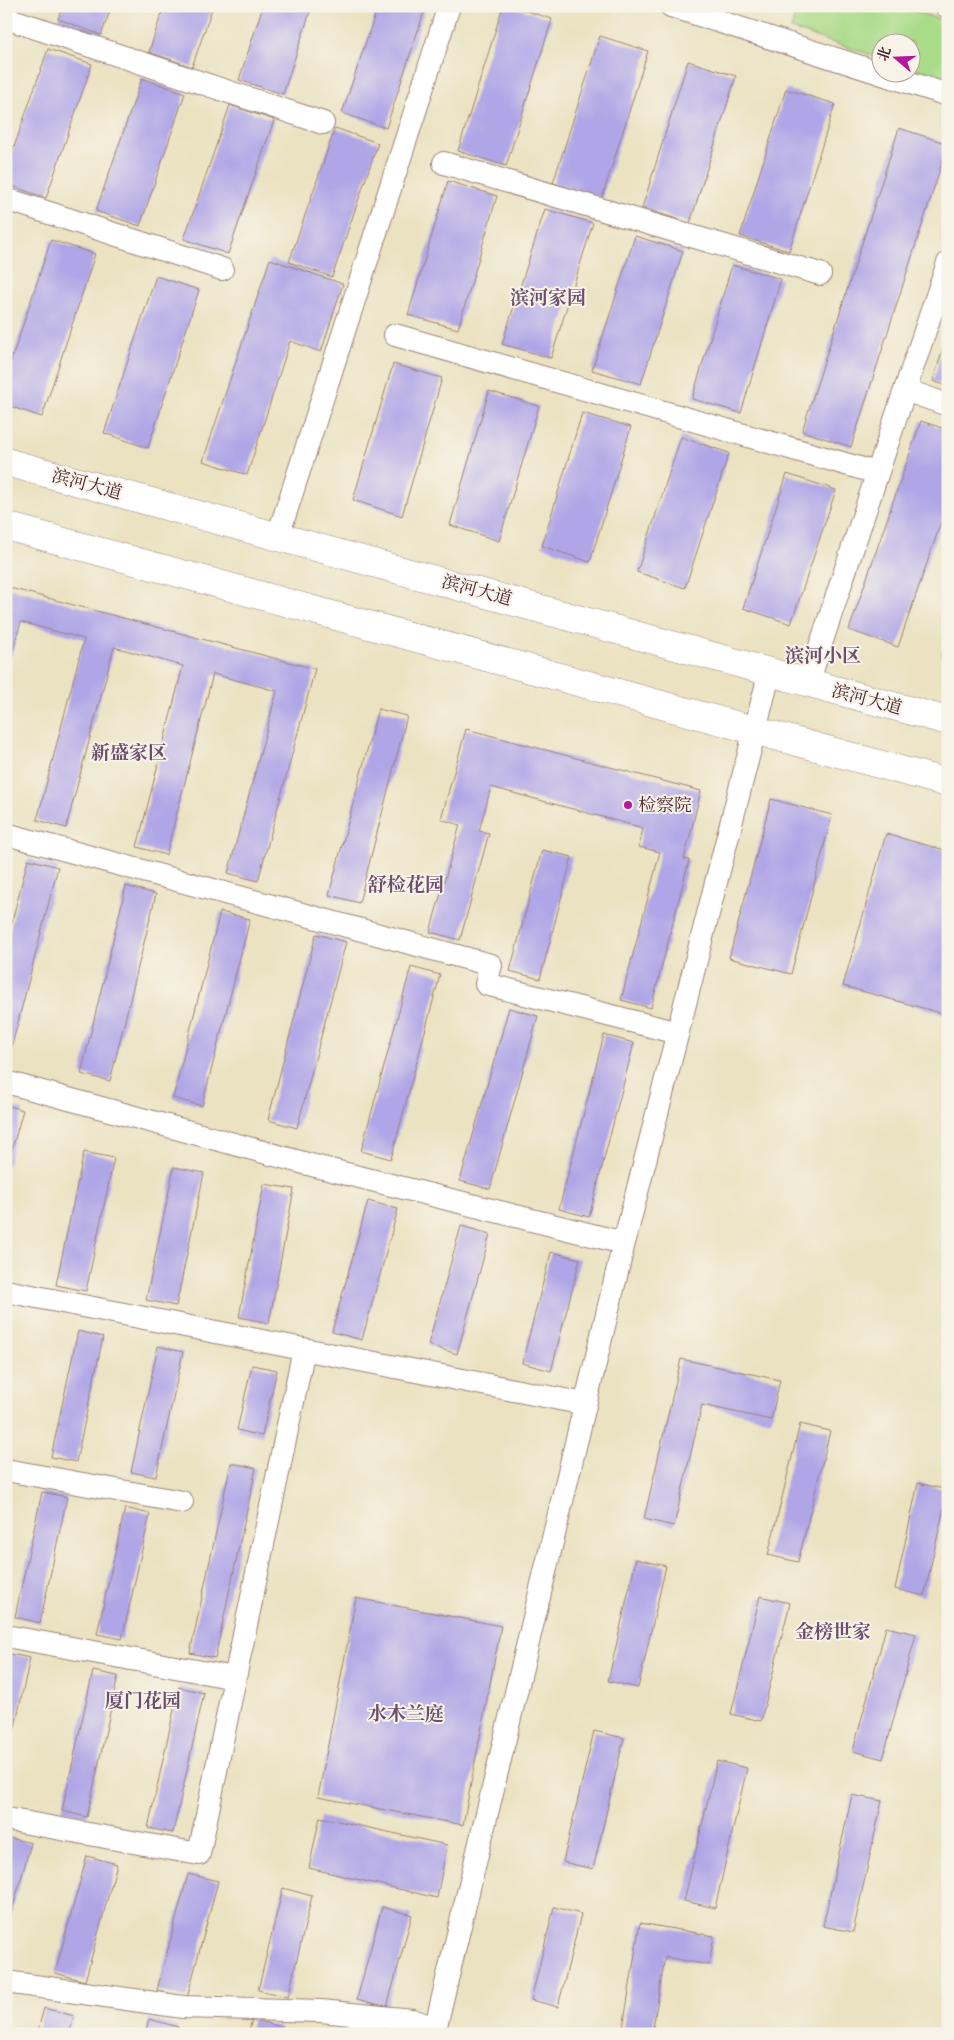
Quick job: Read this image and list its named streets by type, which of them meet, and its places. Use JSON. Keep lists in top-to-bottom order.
{
  "streets": {
    "main road": ["滨河大道"]
  },
  "districts": [
    "滨河家园",
    "滨河小区",
    "新盛家区",
    "舒检花园",
    "金榜世家",
    "厦门花园",
    "水木兰庭"
  ],
  "places": ["检察院"],
  "north": "left"
}
